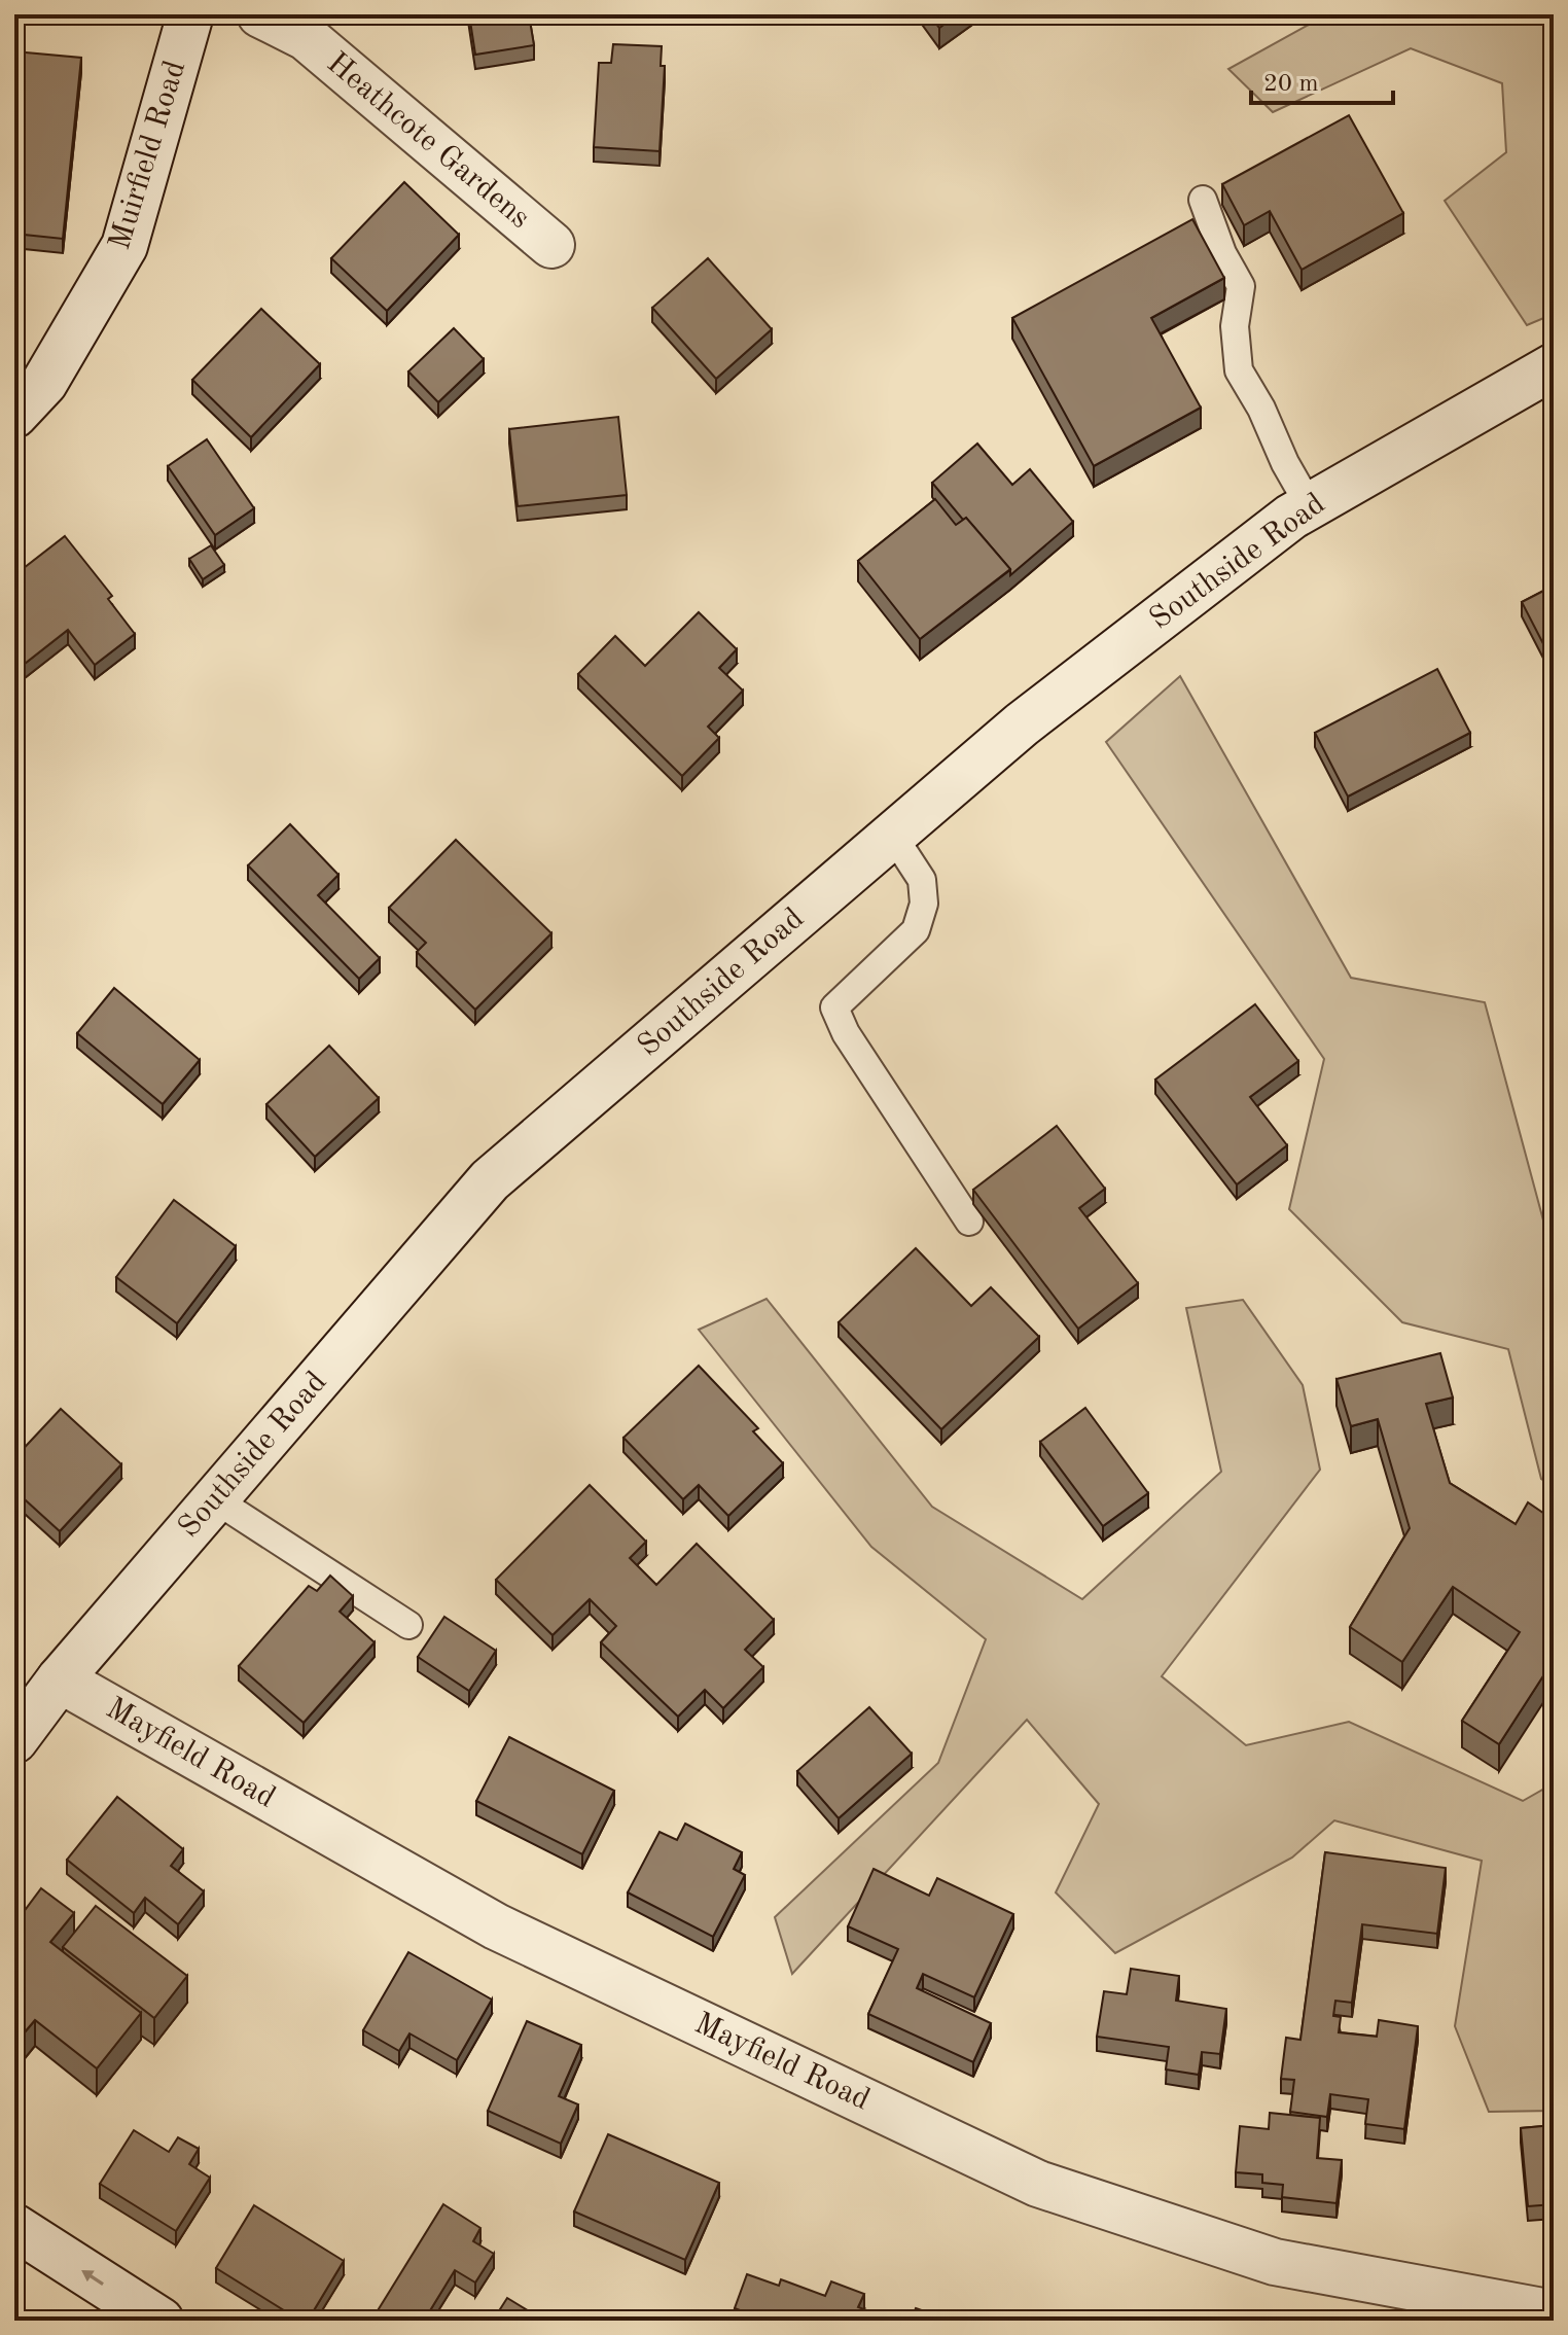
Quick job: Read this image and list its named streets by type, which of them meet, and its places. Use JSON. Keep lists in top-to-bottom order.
{
  "streets": {
    "street": [
      "Heathcote Gardens",
      "Muirfield Road",
      "Southside Road",
      "Mayfield Road"
    ]
  },
  "crossings": [
    ["Southside Road", "Mayfield Road"]
  ],
  "scale_bar": "20 m"
}
